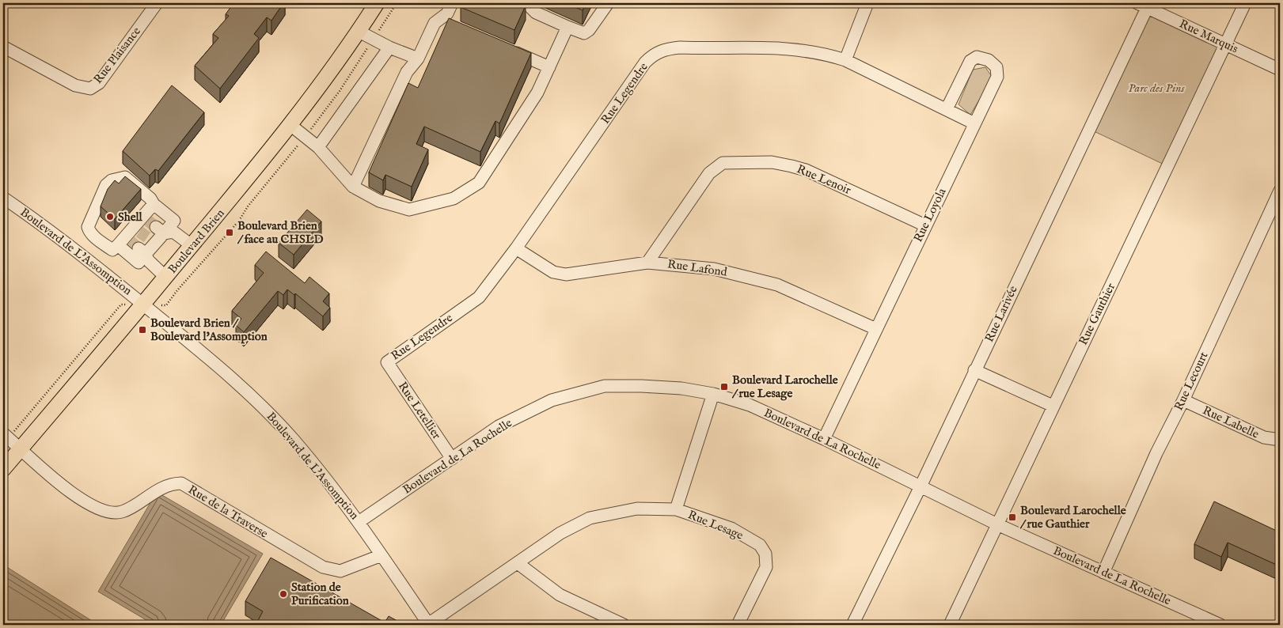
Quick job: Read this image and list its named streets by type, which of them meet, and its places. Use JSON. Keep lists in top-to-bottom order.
{
  "streets": {
    "main road": ["Boulevard Brien"],
    "street": [
      "Rue Marquis",
      "Rue Plaisance",
      "Rue Legendre",
      "Rue Lenoir",
      "Rue Loyola",
      "Boulevard de L'Assomption",
      "Rue Lafond",
      "Rue Larivée",
      "Rue Gauthier",
      "Rue Lecourt",
      "Rue Letellier",
      "Rue Labelle",
      "Boulevard de La Rochelle",
      "Rue de la Traverse",
      "Rue Lesage"
    ]
  },
  "crossings": [
    ["Rue Marquis", "Rue Larivée"],
    ["Rue Marquis", "Rue Gauthier"],
    ["Rue Legendre", "Rue Loyola"],
    ["Rue Legendre", "Rue Lafond"],
    ["Rue Legendre", "Rue Letellier"],
    ["Rue Lenoir", "Rue Loyola"],
    ["Rue Lenoir", "Rue Lafond"],
    ["Rue Loyola", "Rue Lafond"],
    ["Rue Loyola", "Boulevard de La Rochelle"],
    ["Boulevard Brien", "Boulevard de L'Assomption"],
    ["Boulevard Brien", "Rue de la Traverse"],
    ["Boulevard de L'Assomption", "Boulevard de La Rochelle"],
    ["Boulevard de L'Assomption", "Rue de la Traverse"],
    ["Boulevard de L'Assomption", "Rue Lesage"],
    ["Rue Larivée", "Boulevard de La Rochelle"],
    ["Rue Gauthier", "Boulevard de La Rochelle"],
    ["Rue Lecourt", "Rue Labelle"],
    ["Rue Lecourt", "Boulevard de La Rochelle"],
    ["Rue Letellier", "Boulevard de La Rochelle"],
    ["Boulevard de La Rochelle", "Rue Lesage"]
  ],
  "parks": ["Parc des Pins"],
  "places": {
    "other": ["Shell", "Station de Purification"],
    "transit": [
      "Boulevard Brien / face au CHSLD",
      "Boulevard Brien / Boulevard l'Assomption",
      "Boulevard Larochelle / rue Lesage",
      "Boulevard Larochelle / rue Gauthier"
    ]
  }
}
